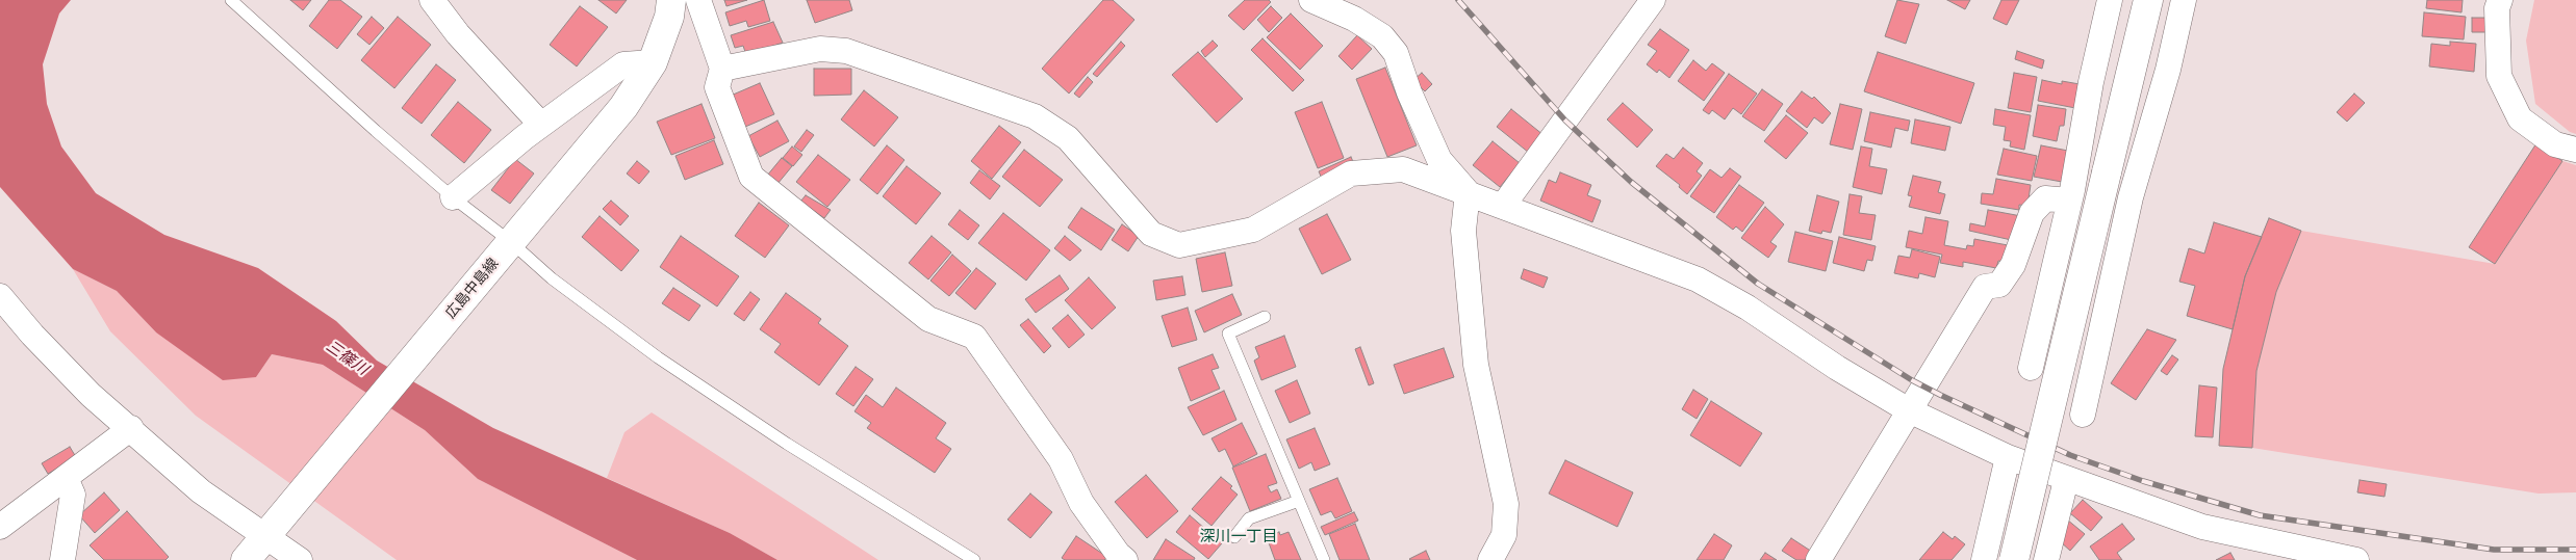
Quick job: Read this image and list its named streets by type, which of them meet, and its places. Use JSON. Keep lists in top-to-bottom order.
{
  "streets": {
    "main road": ["広島中島線"]
  },
  "districts": ["深川一丁目"],
  "water": ["三篠川"]
}
